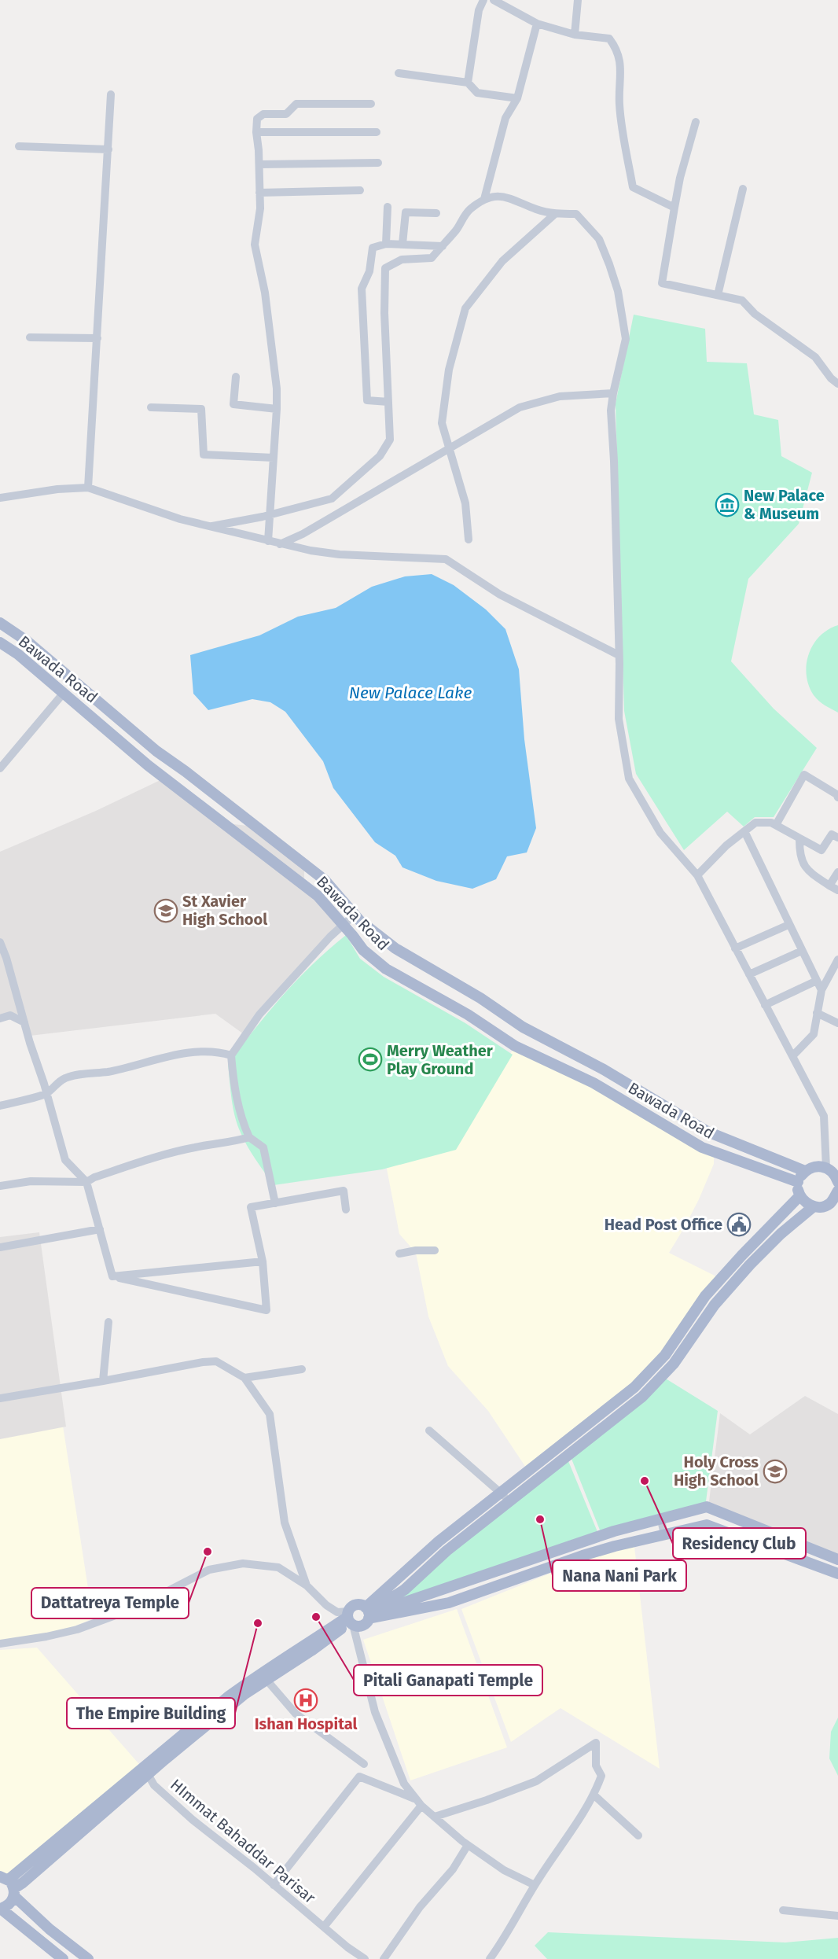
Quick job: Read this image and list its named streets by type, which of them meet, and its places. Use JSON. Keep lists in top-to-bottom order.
{
  "streets": {
    "main road": ["Bawada Road"],
    "street": ["HImmat Bahaddar Parisar"]
  },
  "water": ["New Palace Lake"],
  "places": {
    "museum": ["New Palace & Museum"],
    "school or university": ["St Xavier High School", "Holy Cross High School"],
    "sports": ["Merry Weather Play Ground"],
    "public building": ["Head Post Office"],
    "other": [
      "Residency Club",
      "Nana Nani Park",
      "Dattatreya Temple",
      "Pitali Ganapati Temple",
      "The Empire Building"
    ],
    "hospital": ["Ishan Hospital"]
  }
}
